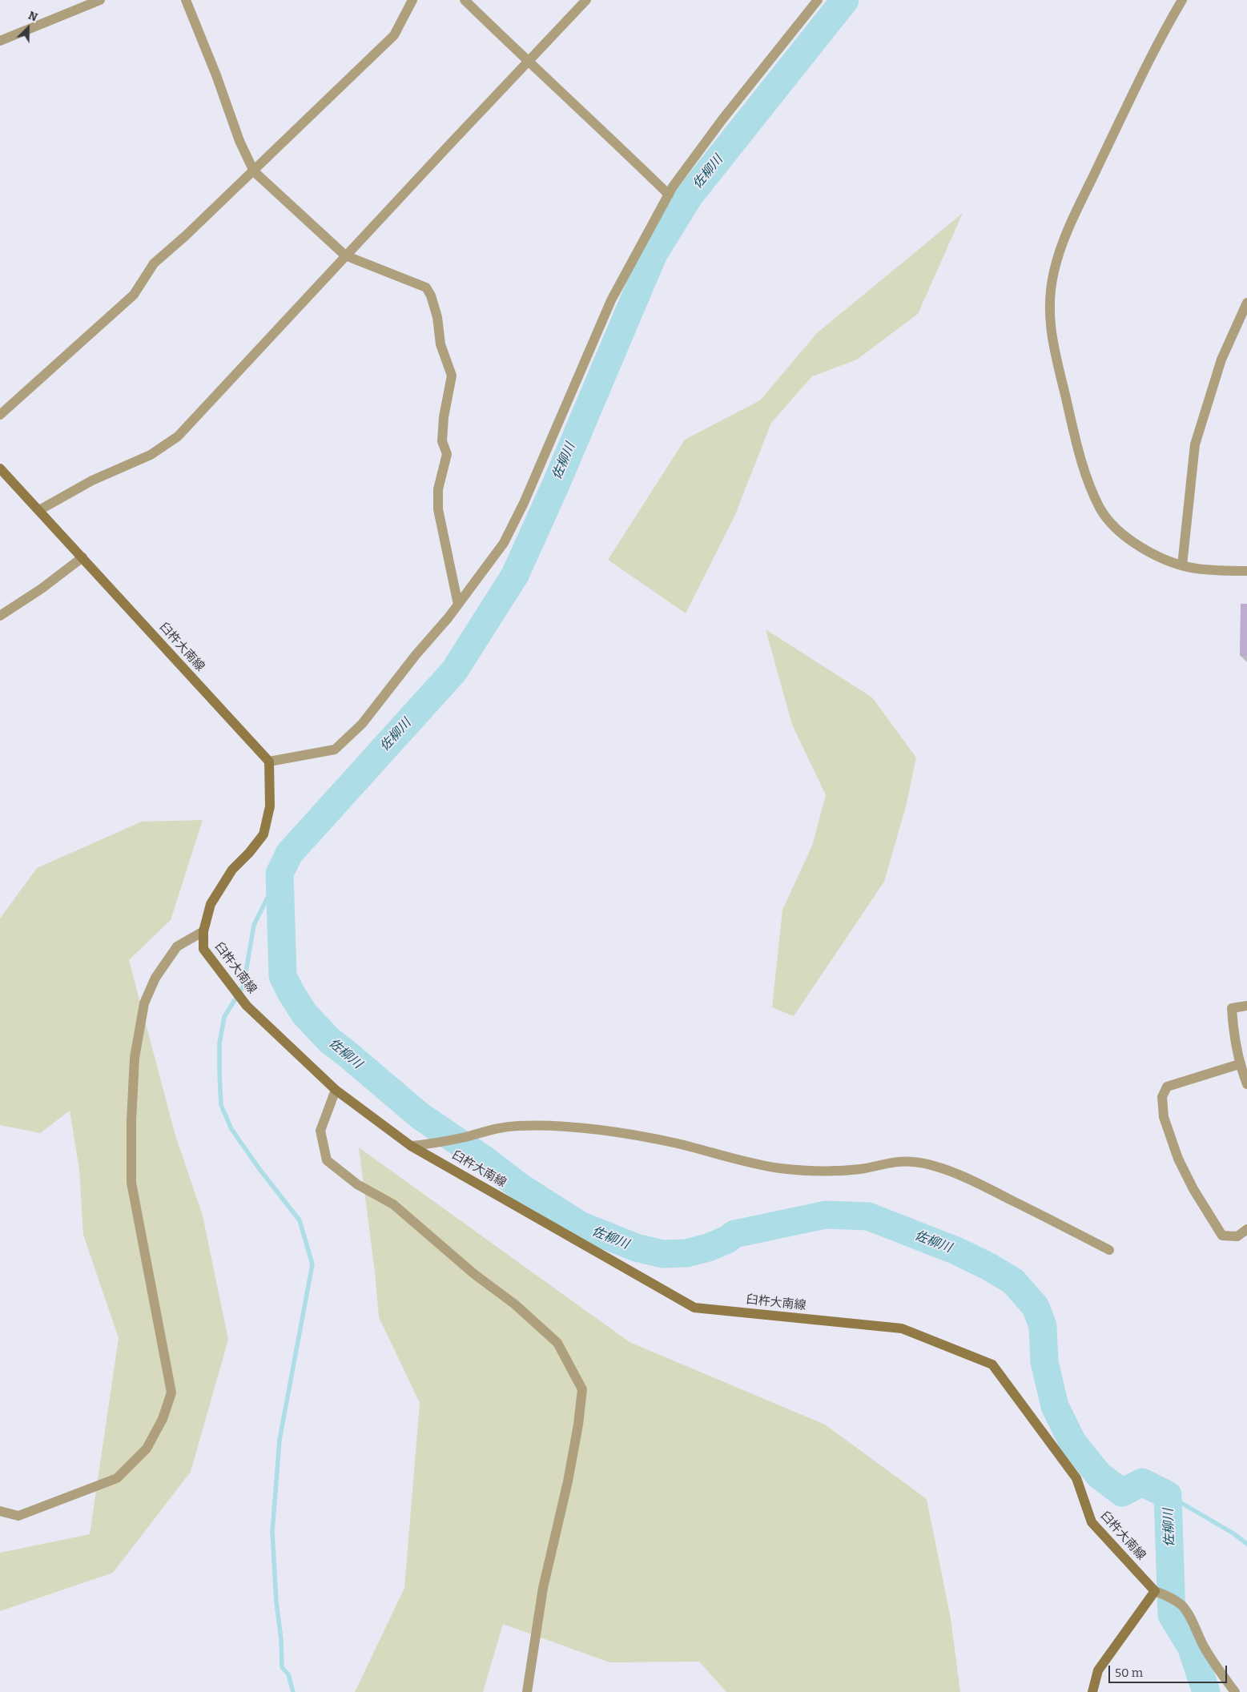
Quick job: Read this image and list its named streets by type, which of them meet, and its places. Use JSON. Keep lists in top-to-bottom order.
{
  "streets": {
    "main road": ["臼杵大南線"]
  },
  "water": ["佐柳川"],
  "scale_bar": "50 m",
  "north": "top right"
}
